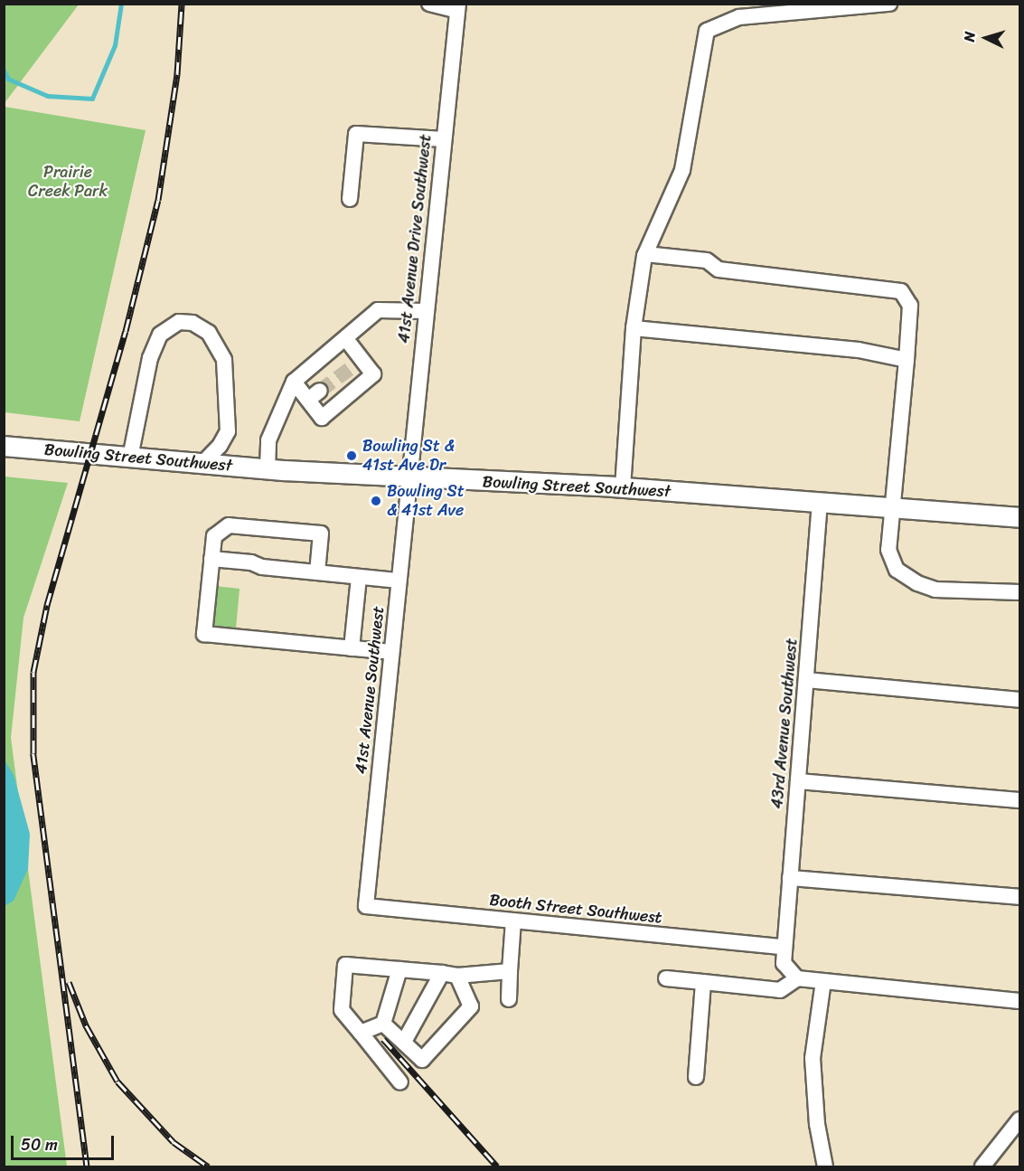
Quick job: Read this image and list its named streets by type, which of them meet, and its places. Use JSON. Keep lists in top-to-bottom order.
{
  "streets": {
    "main road": ["Bowling Street Southwest"],
    "street": [
      "41st Avenue Drive Southwest",
      "41st Avenue Southwest",
      "43rd Avenue Southwest",
      "Booth Street Southwest"
    ]
  },
  "crossings": [
    ["41st Avenue Drive Southwest", "Bowling Street Southwest"],
    ["41st Avenue Drive Southwest", "41st Avenue Southwest"],
    ["Bowling Street Southwest", "41st Avenue Southwest"],
    ["Bowling Street Southwest", "43rd Avenue Southwest"],
    ["41st Avenue Southwest", "Booth Street Southwest"],
    ["43rd Avenue Southwest", "Booth Street Southwest"]
  ],
  "parks": ["Prairie Creek Park"],
  "places": ["Bowling St & 41st Ave Dr", "Bowling St & 41st Ave"],
  "scale_bar": "50 m",
  "north": "left"
}
